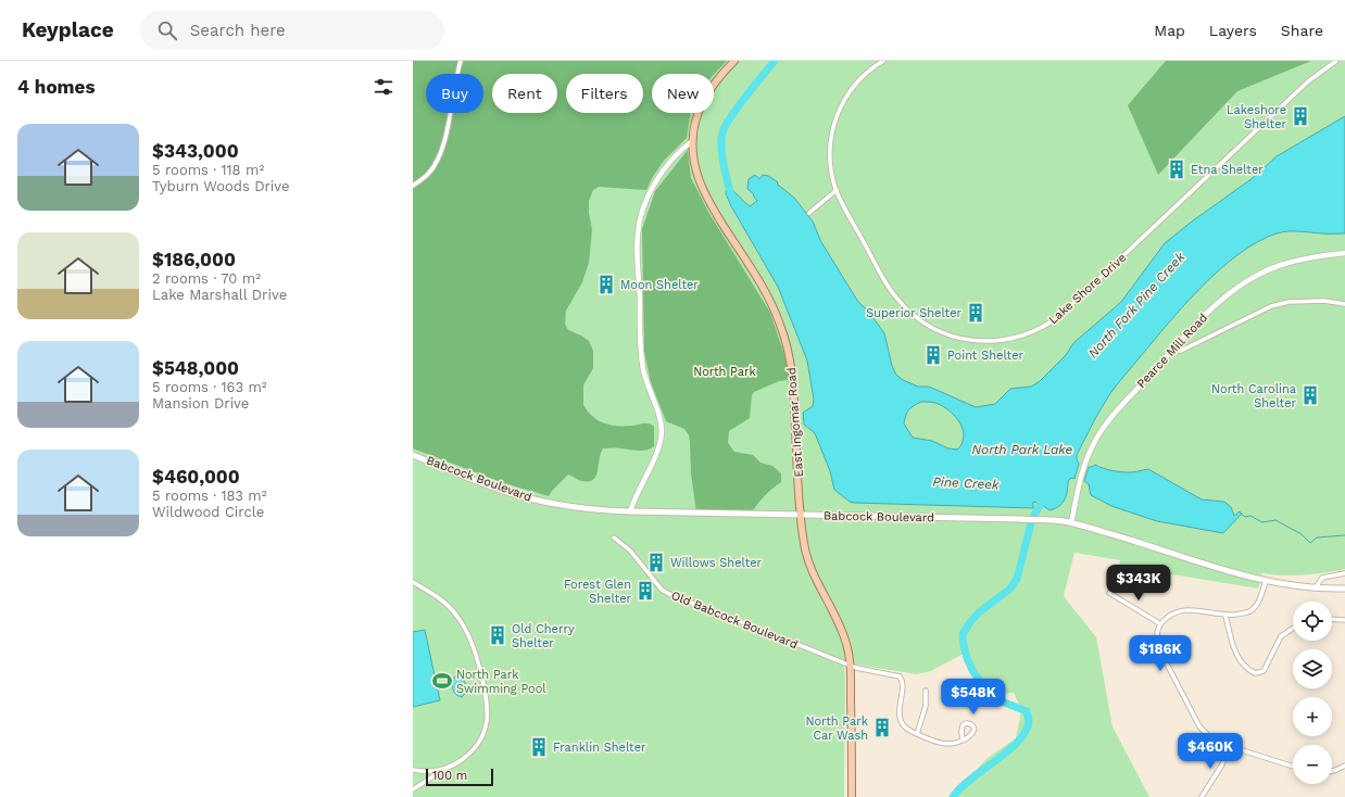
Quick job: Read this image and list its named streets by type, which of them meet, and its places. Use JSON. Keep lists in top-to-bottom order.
{
  "streets": {
    "main road": ["East Ingomar Road", "Babcock Boulevard"],
    "street": ["Lake Shore Drive", "Pearce Mill Road", "Old Babcock Boulevard"]
  },
  "crossings": [
    ["Pearce Mill Road", "Babcock Boulevard"],
    ["East Ingomar Road", "Babcock Boulevard"],
    ["East Ingomar Road", "Old Babcock Boulevard"]
  ],
  "water": ["North Fork Pine Creek", "North Park Lake", "Pine Creek"],
  "parks": ["North Park"],
  "places": {
    "building": [
      "Lakeshore Shelter",
      "Etna Shelter",
      "Moon Shelter",
      "Superior Shelter",
      "Point Shelter",
      "North Carolina Shelter",
      "Willows Shelter",
      "Forest Glen Shelter",
      "Old Cherry Shelter",
      "North Park Car Wash",
      "Franklin Shelter"
    ],
    "sports": ["North Park Swimming Pool"]
  },
  "scale_bar": "100 m",
  "page": {
    "header": "Keyplace",
    "search": "Search here",
    "nav": ["Map", "Layers", "Share"],
    "heading": "4 homes",
    "chip": [
      "Buy",
      "Rent",
      "Filters",
      "New"
    ],
    "list": [
      {
        "name": "$343,000",
        "note": "5 rooms · 118 m² · Tyburn Woods Drive"
      },
      {
        "name": "$186,000",
        "note": "2 rooms · 70 m² · Lake Marshall Drive"
      },
      {
        "name": "$548,000",
        "note": "5 rooms · 163 m² · Mansion Drive"
      },
      {
        "name": "$460,000",
        "note": "5 rooms · 183 m² · Wildwood Circle"
      }
    ],
    "price": [
      "$343K",
      "$186K",
      "$548K",
      "$460K"
    ],
    "map_buttons": ["+", "−"],
    "scale": "100 m"
  }
}
